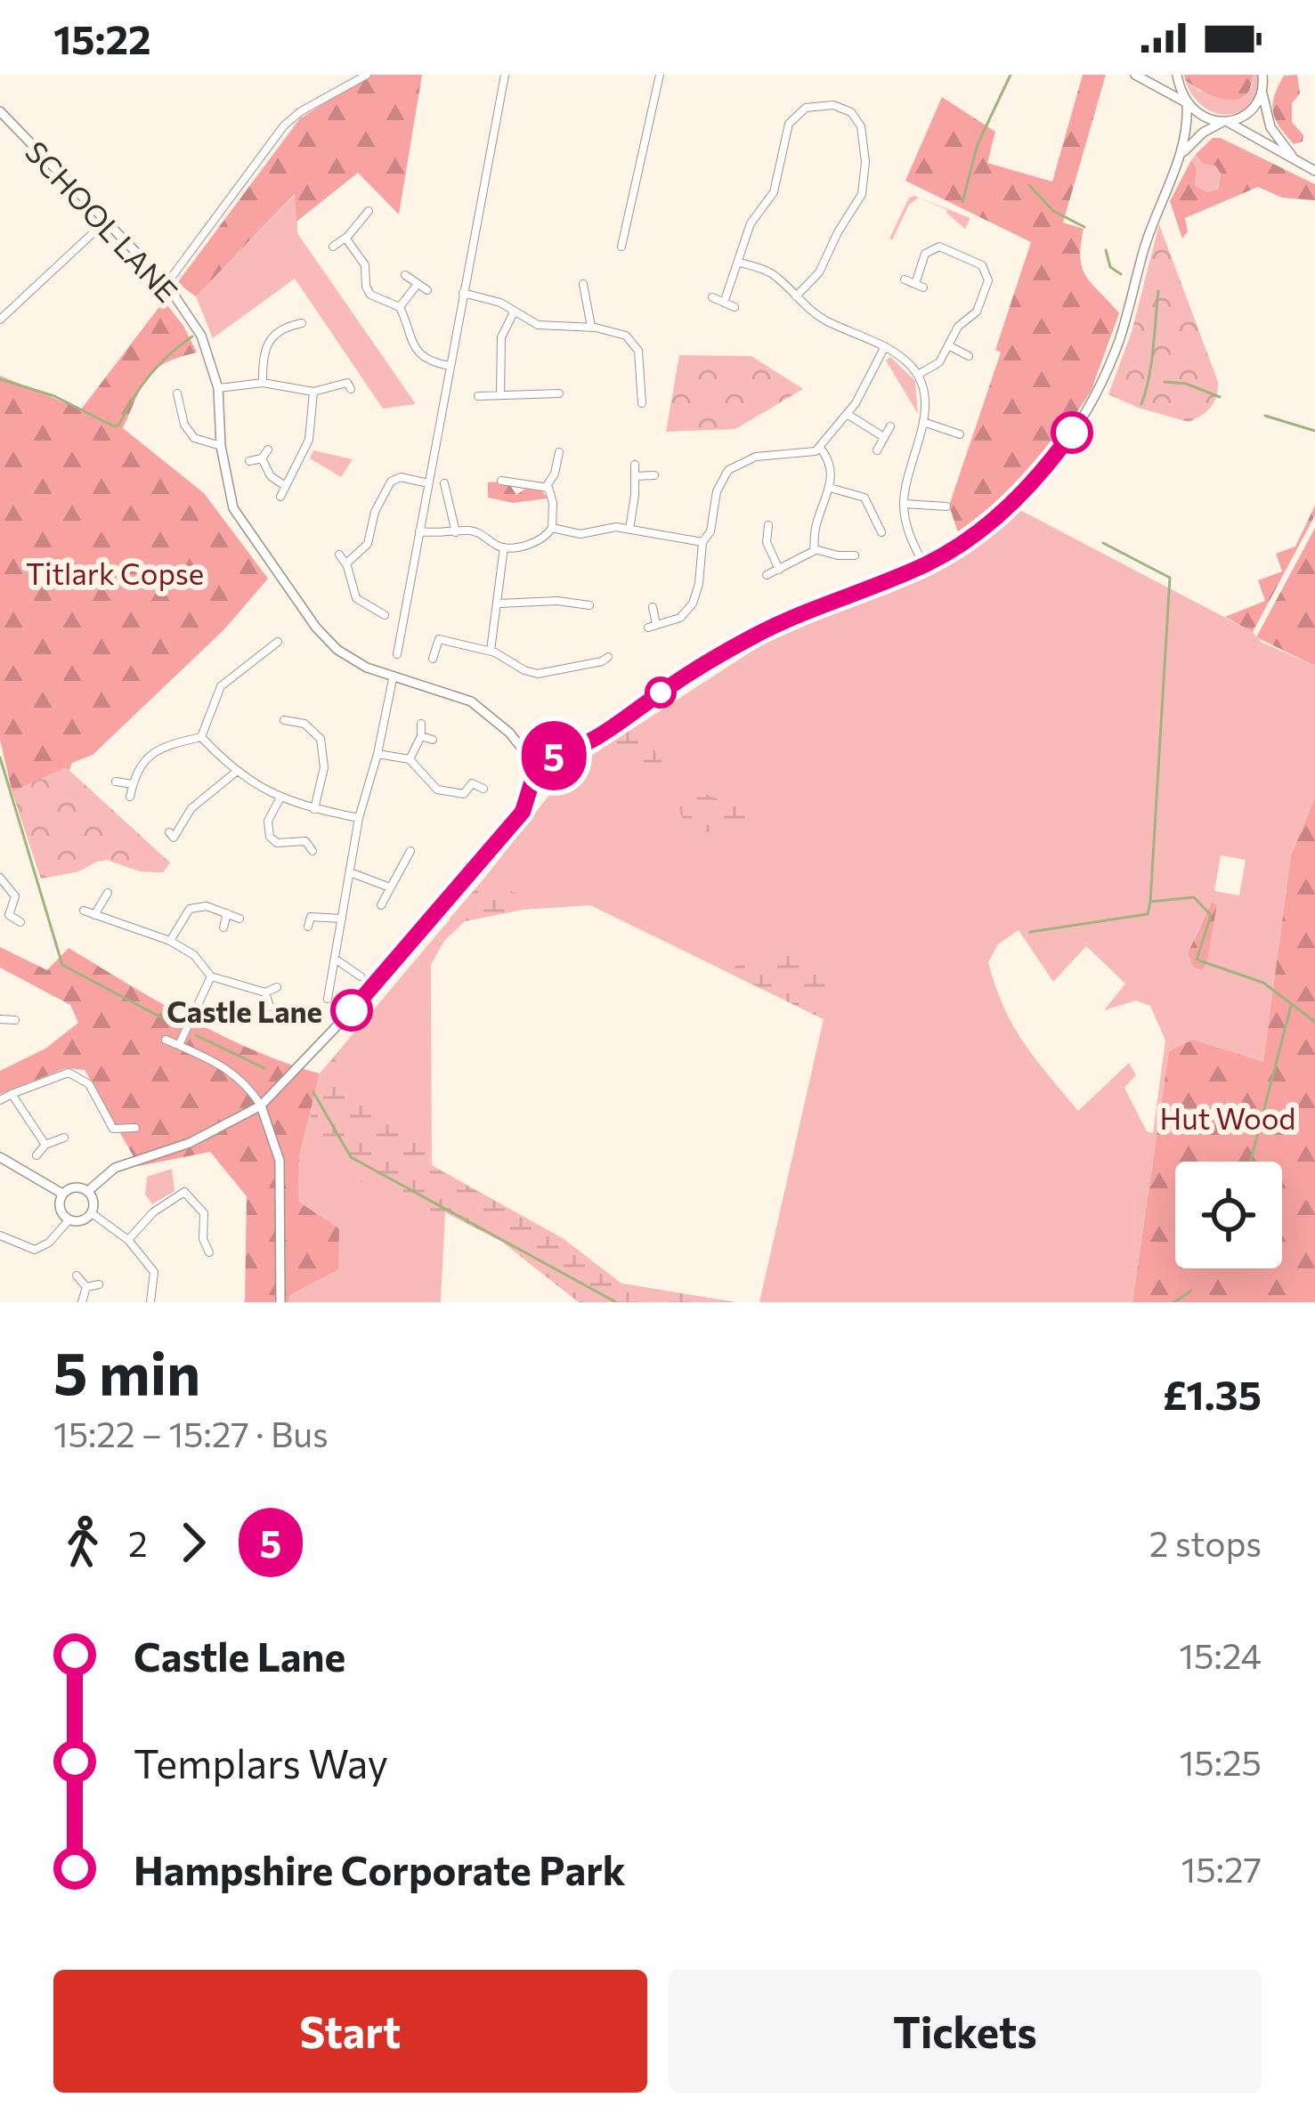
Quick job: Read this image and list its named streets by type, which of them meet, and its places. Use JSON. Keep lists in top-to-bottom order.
{
  "streets": {
    "street": ["SCHOOL LANE"]
  },
  "parks": ["Titlark Copse", "Hut Wood"],
  "places": ["Castle Lane"],
  "lines": ["bus line 5"],
  "page": {
    "status": "15:22",
    "on_map": "5",
    "heading": ["5 min", "15:22 – 15:27 · Bus", "£1.35"],
    "legs": ["2", "5", "2 stops"],
    "list": [
      {
        "name": "Castle Lane",
        "value": "15:24"
      },
      {
        "name": "Templars Way",
        "value": "15:25"
      },
      {
        "name": "Hampshire Corporate Park",
        "value": "15:27"
      }
    ],
    "buttons": ["Start", "Tickets"]
  }
}
